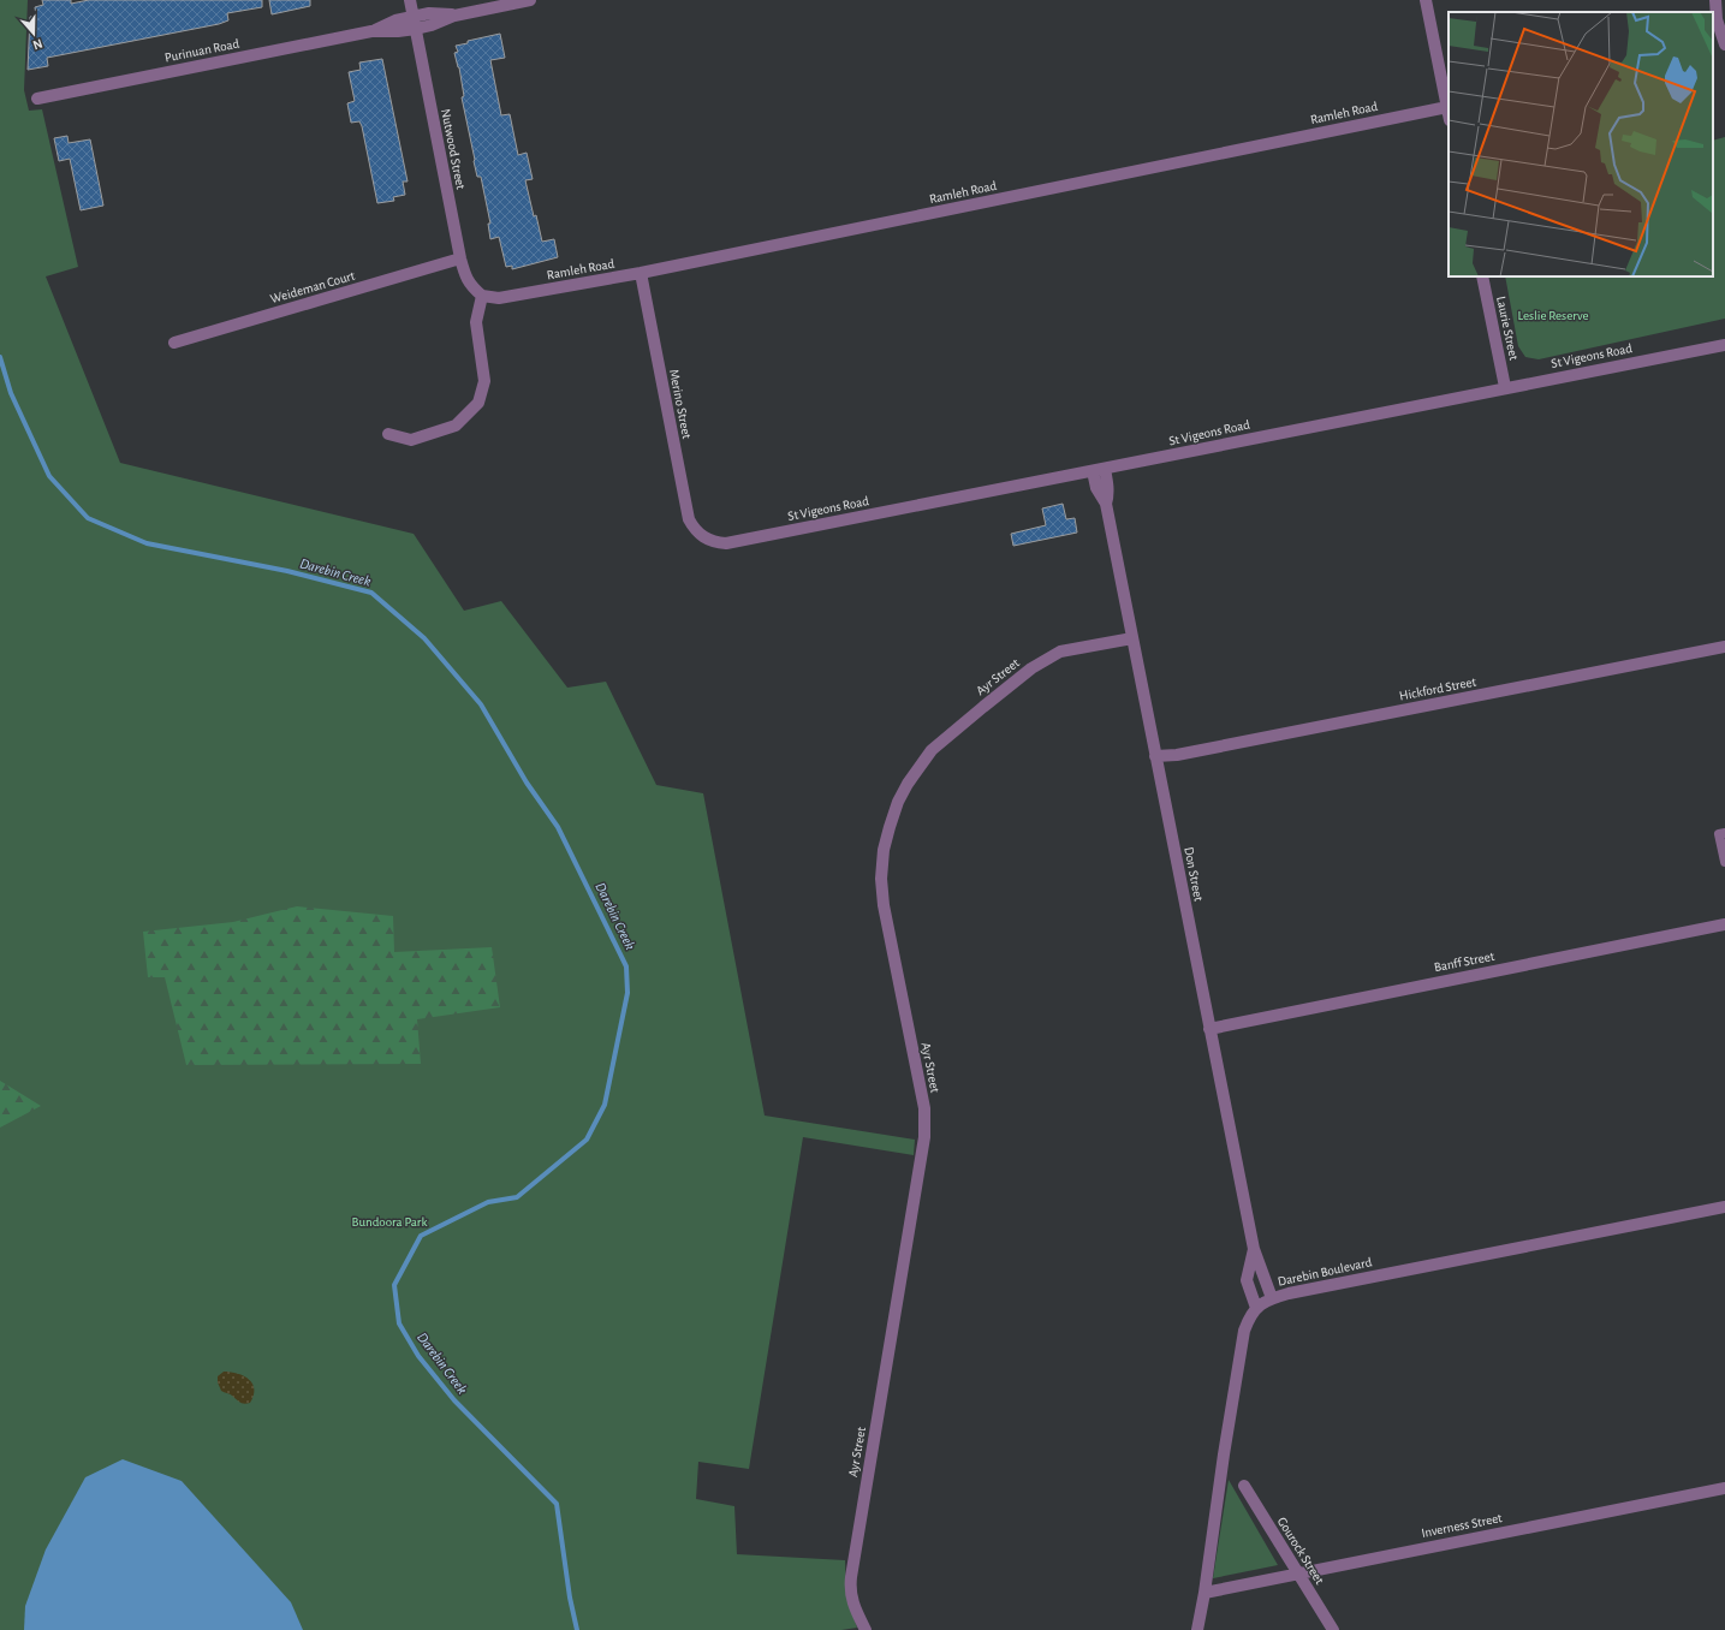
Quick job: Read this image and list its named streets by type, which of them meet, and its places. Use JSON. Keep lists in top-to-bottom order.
{
  "streets": {
    "street": [
      "Purinuan Road",
      "Ramleh Road",
      "Nutwood Street",
      "Weideman Court",
      "Laurie Street",
      "St Vigeons Road",
      "Merino Street",
      "Ayr Street",
      "Hickford Street",
      "Don Street",
      "Banff Street",
      "Darebin Boulevard",
      "Inverness Street",
      "Gourock Street"
    ]
  },
  "crossings": [
    ["Purinuan Road", "Nutwood Street"],
    ["Ramleh Road", "Nutwood Street"],
    ["Ramleh Road", "Merino Street"],
    ["Nutwood Street", "Weideman Court"],
    ["Laurie Street", "St Vigeons Road"],
    ["St Vigeons Road", "Merino Street"],
    ["St Vigeons Road", "Don Street"],
    ["Ayr Street", "Don Street"],
    ["Hickford Street", "Don Street"],
    ["Don Street", "Banff Street"],
    ["Don Street", "Darebin Boulevard"],
    ["Inverness Street", "Gourock Street"]
  ],
  "water": ["Darebin Creek"],
  "parks": ["Leslie Reserve", "Bundoora Park"],
  "north": "bottom"
}
